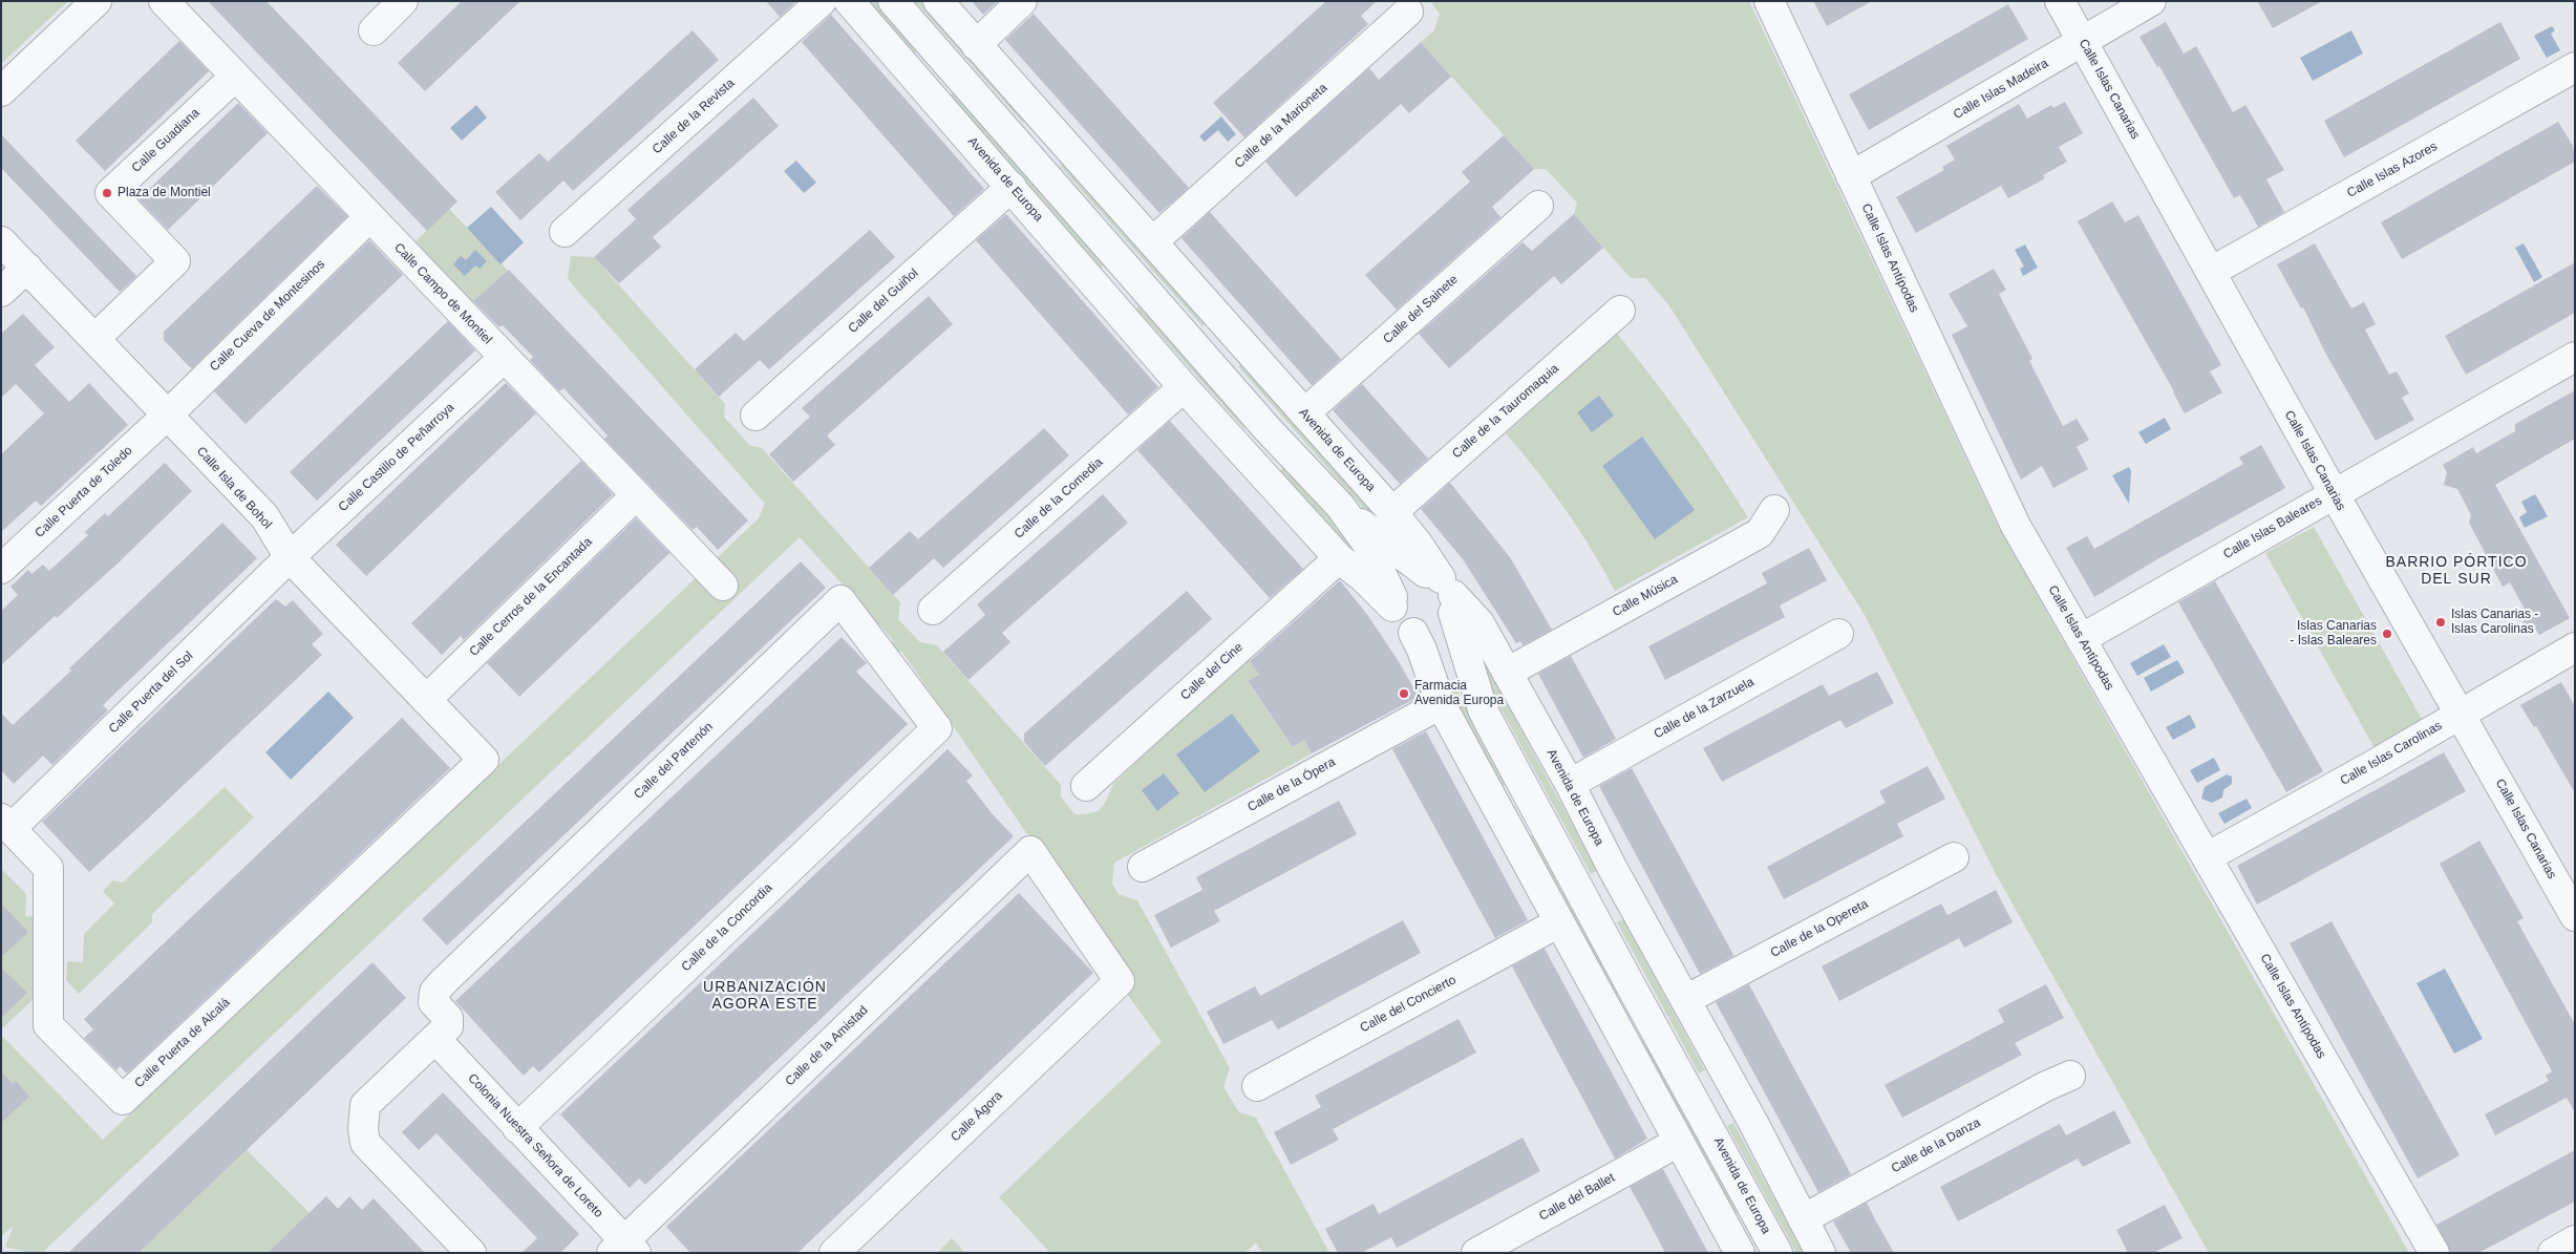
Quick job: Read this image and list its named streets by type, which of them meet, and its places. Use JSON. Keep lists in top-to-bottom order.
{
  "streets": {
    "street": [
      "Calle Islas Madeira",
      "Calle Islas Canarias",
      "Calle de la Revista",
      "Calle de la Marioneta",
      "Calle Guadiana",
      "Calle Islas Azores",
      "Avenida de Europa",
      "Calle Islas Antípodas",
      "Calle Campo de Montiel",
      "Calle del Guiñol",
      "Calle del Sainete",
      "Calle Cueva de Montesinos",
      "Calle de la Tauromaquia",
      "Calle Castillo de Peñarroya",
      "Calle Isla de Bohol",
      "Calle Puerta de Toledo",
      "Calle de la Comedia",
      "Calle Islas Baleares",
      "Calle Música",
      "Calle Cerros de la Encantada",
      "Calle del Cine",
      "Calle Puerta del Sol",
      "Calle de la Zarzuela",
      "Calle Islas Carolinas",
      "Calle del Partenón",
      "Calle de la Ópera",
      "Calle de la Concordia",
      "Calle de la Opereta",
      "Calle del Concierto",
      "Calle Puerta de Alcalá",
      "Calle de la Amistad",
      "Calle Ágora",
      "Colonia Nuestra Señora de Loreto",
      "Calle de la Danza",
      "Calle del Ballet"
    ]
  },
  "crossings": [
    ["Calle Islas Madeira", "Calle Islas Canarias"],
    ["Calle Islas Madeira", "Calle Islas Antípodas"],
    ["Calle Islas Canarias", "Calle Islas Azores"],
    ["Calle Islas Canarias", "Calle Islas Baleares"],
    ["Calle Islas Canarias", "Calle Islas Carolinas"],
    ["Calle de la Marioneta", "Avenida de Europa"],
    ["Calle Guadiana", "Calle Campo de Montiel"],
    ["Calle Guadiana", "Calle Isla de Bohol"],
    ["Avenida de Europa", "Calle del Guiñol"],
    ["Avenida de Europa", "Calle del Sainete"],
    ["Avenida de Europa", "Calle de la Tauromaquia"],
    ["Avenida de Europa", "Calle de la Comedia"],
    ["Avenida de Europa", "Calle Música"],
    ["Avenida de Europa", "Calle del Cine"],
    ["Avenida de Europa", "Calle de la Zarzuela"],
    ["Avenida de Europa", "Calle de la Ópera"],
    ["Avenida de Europa", "Calle de la Opereta"],
    ["Avenida de Europa", "Calle del Concierto"],
    ["Avenida de Europa", "Calle de la Danza"],
    ["Avenida de Europa", "Calle del Ballet"],
    ["Calle Islas Antípodas", "Calle Islas Baleares"],
    ["Calle Islas Antípodas", "Calle Islas Carolinas"],
    ["Calle Campo de Montiel", "Calle Cueva de Montesinos"],
    ["Calle Campo de Montiel", "Calle Castillo de Peñarroya"],
    ["Calle Campo de Montiel", "Calle Cerros de la Encantada"],
    ["Calle Cueva de Montesinos", "Calle Isla de Bohol"],
    ["Calle Cueva de Montesinos", "Calle Puerta de Toledo"],
    ["Calle Castillo de Peñarroya", "Calle Isla de Bohol"],
    ["Calle Castillo de Peñarroya", "Calle Puerta del Sol"],
    ["Calle Isla de Bohol", "Calle Puerta de Toledo"],
    ["Calle Isla de Bohol", "Calle Cerros de la Encantada"],
    ["Calle Isla de Bohol", "Calle Puerta del Sol"],
    ["Calle Isla de Bohol", "Calle Puerta de Alcalá"],
    ["Calle Puerta del Sol", "Calle Puerta de Alcalá"],
    ["Calle del Partenón", "Calle de la Concordia"],
    ["Calle del Partenón", "Colonia Nuestra Señora de Loreto"],
    ["Calle de la Concordia", "Colonia Nuestra Señora de Loreto"],
    ["Calle de la Amistad", "Calle Ágora"],
    ["Calle de la Amistad", "Colonia Nuestra Señora de Loreto"]
  ],
  "districts": ["BARRIO PÓRTICO DEL SUR", "URBANIZACIÓN AGORA ESTE"],
  "places": [
    "Plaza de Montiel",
    "Islas Canarias - Islas Carolinas",
    "Islas Canarias - Islas Baleares",
    "Farmacia Avenida Europa"
  ]
}
